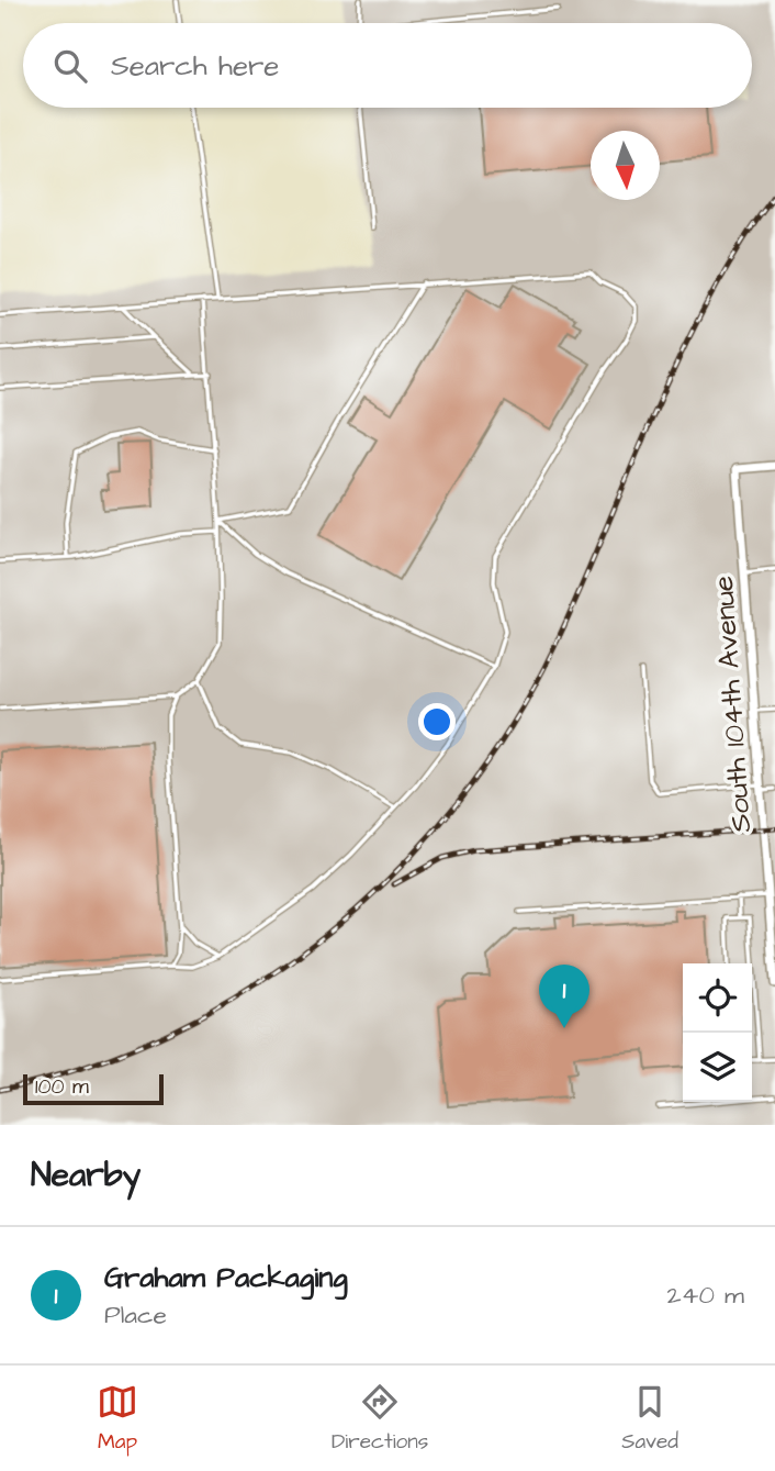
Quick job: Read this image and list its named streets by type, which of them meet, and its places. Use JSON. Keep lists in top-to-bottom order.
{
  "streets": {
    "street": ["South 104th Avenue"]
  },
  "scale_bar": "100 m",
  "north": "bottom",
  "page": {
    "search": "Search here",
    "pins": "1",
    "scale": "100 m",
    "heading": "Nearby",
    "list": [
      {
        "mark": "1",
        "name": "Graham Packaging",
        "note": "Place",
        "value": "240 m"
      }
    ],
    "nav": ["Map", "Directions", "Saved"]
  }
}
